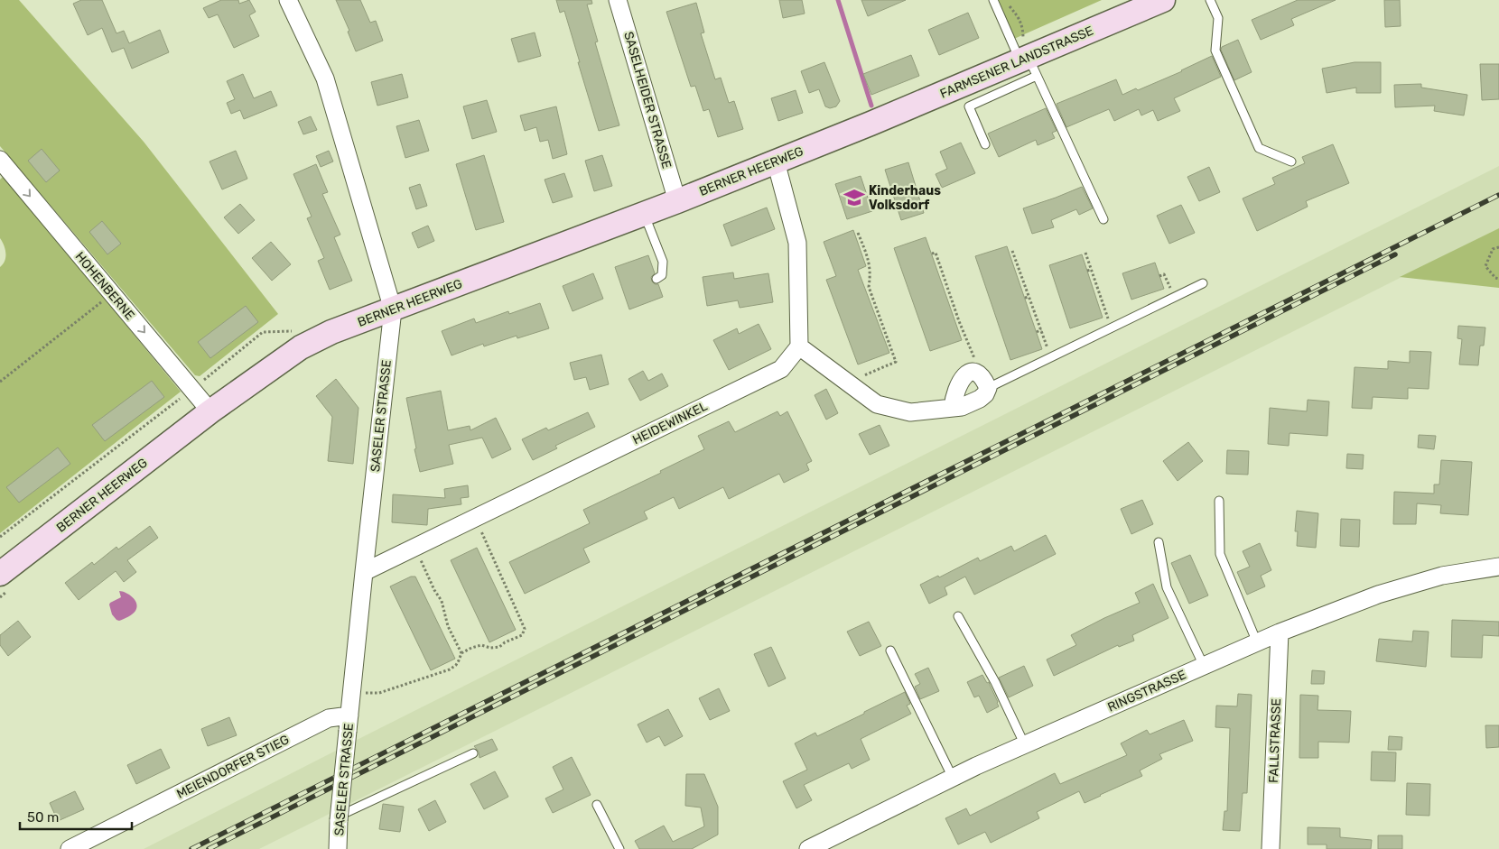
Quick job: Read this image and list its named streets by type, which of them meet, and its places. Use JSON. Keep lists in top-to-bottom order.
{
  "streets": {
    "main road": ["FARMSENER LANDSTRASSE", "BERNER HEERWEG"],
    "street": [
      "SASELHEIDER STRASSE",
      "HOHENBERNE",
      "SASELER STRASSE",
      "HEIDEWINKEL",
      "RINGSTRASSE",
      "FALLSTRASSE",
      "MEIENDORFER STIEG"
    ]
  },
  "crossings": [
    ["FARMSENER LANDSTRASSE", "BERNER HEERWEG"],
    ["SASELHEIDER STRASSE", "BERNER HEERWEG"],
    ["BERNER HEERWEG", "HOHENBERNE"],
    ["BERNER HEERWEG", "SASELER STRASSE"],
    ["SASELER STRASSE", "HEIDEWINKEL"],
    ["SASELER STRASSE", "MEIENDORFER STIEG"],
    ["RINGSTRASSE", "FALLSTRASSE"]
  ],
  "one_way": ["HOHENBERNE"],
  "places": {
    "school or university": ["Kinderhaus Volksdorf"]
  },
  "scale_bar": "50 m"
}
